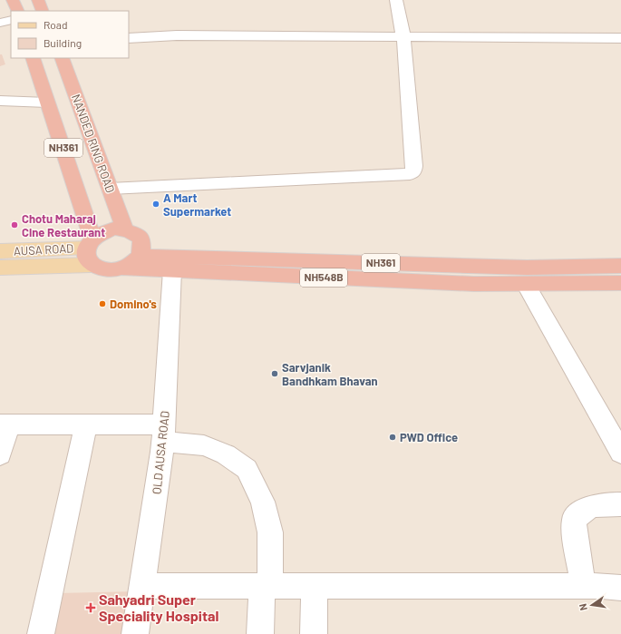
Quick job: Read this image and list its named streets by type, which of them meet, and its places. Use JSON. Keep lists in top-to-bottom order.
{
  "streets": {
    "highway": ["NANDED RING ROAD", "NH361", "NH548B"],
    "street": ["OLD AUSA ROAD"]
  },
  "crossings": [
    ["NANDED RING ROAD", "NH361"],
    ["NH548B", "OLD AUSA ROAD"]
  ],
  "places": {
    "other": [
      "A Mart Supermarket",
      "Chotu Maharaj Cine Restaurant",
      "Domino's",
      "Sarvjanik Bandhkam Bhavan",
      "PWD Office"
    ],
    "health": ["Sahyadri Super Speciality Hospital"]
  },
  "legend": ["Road", "Building"],
  "north": "left"
}
